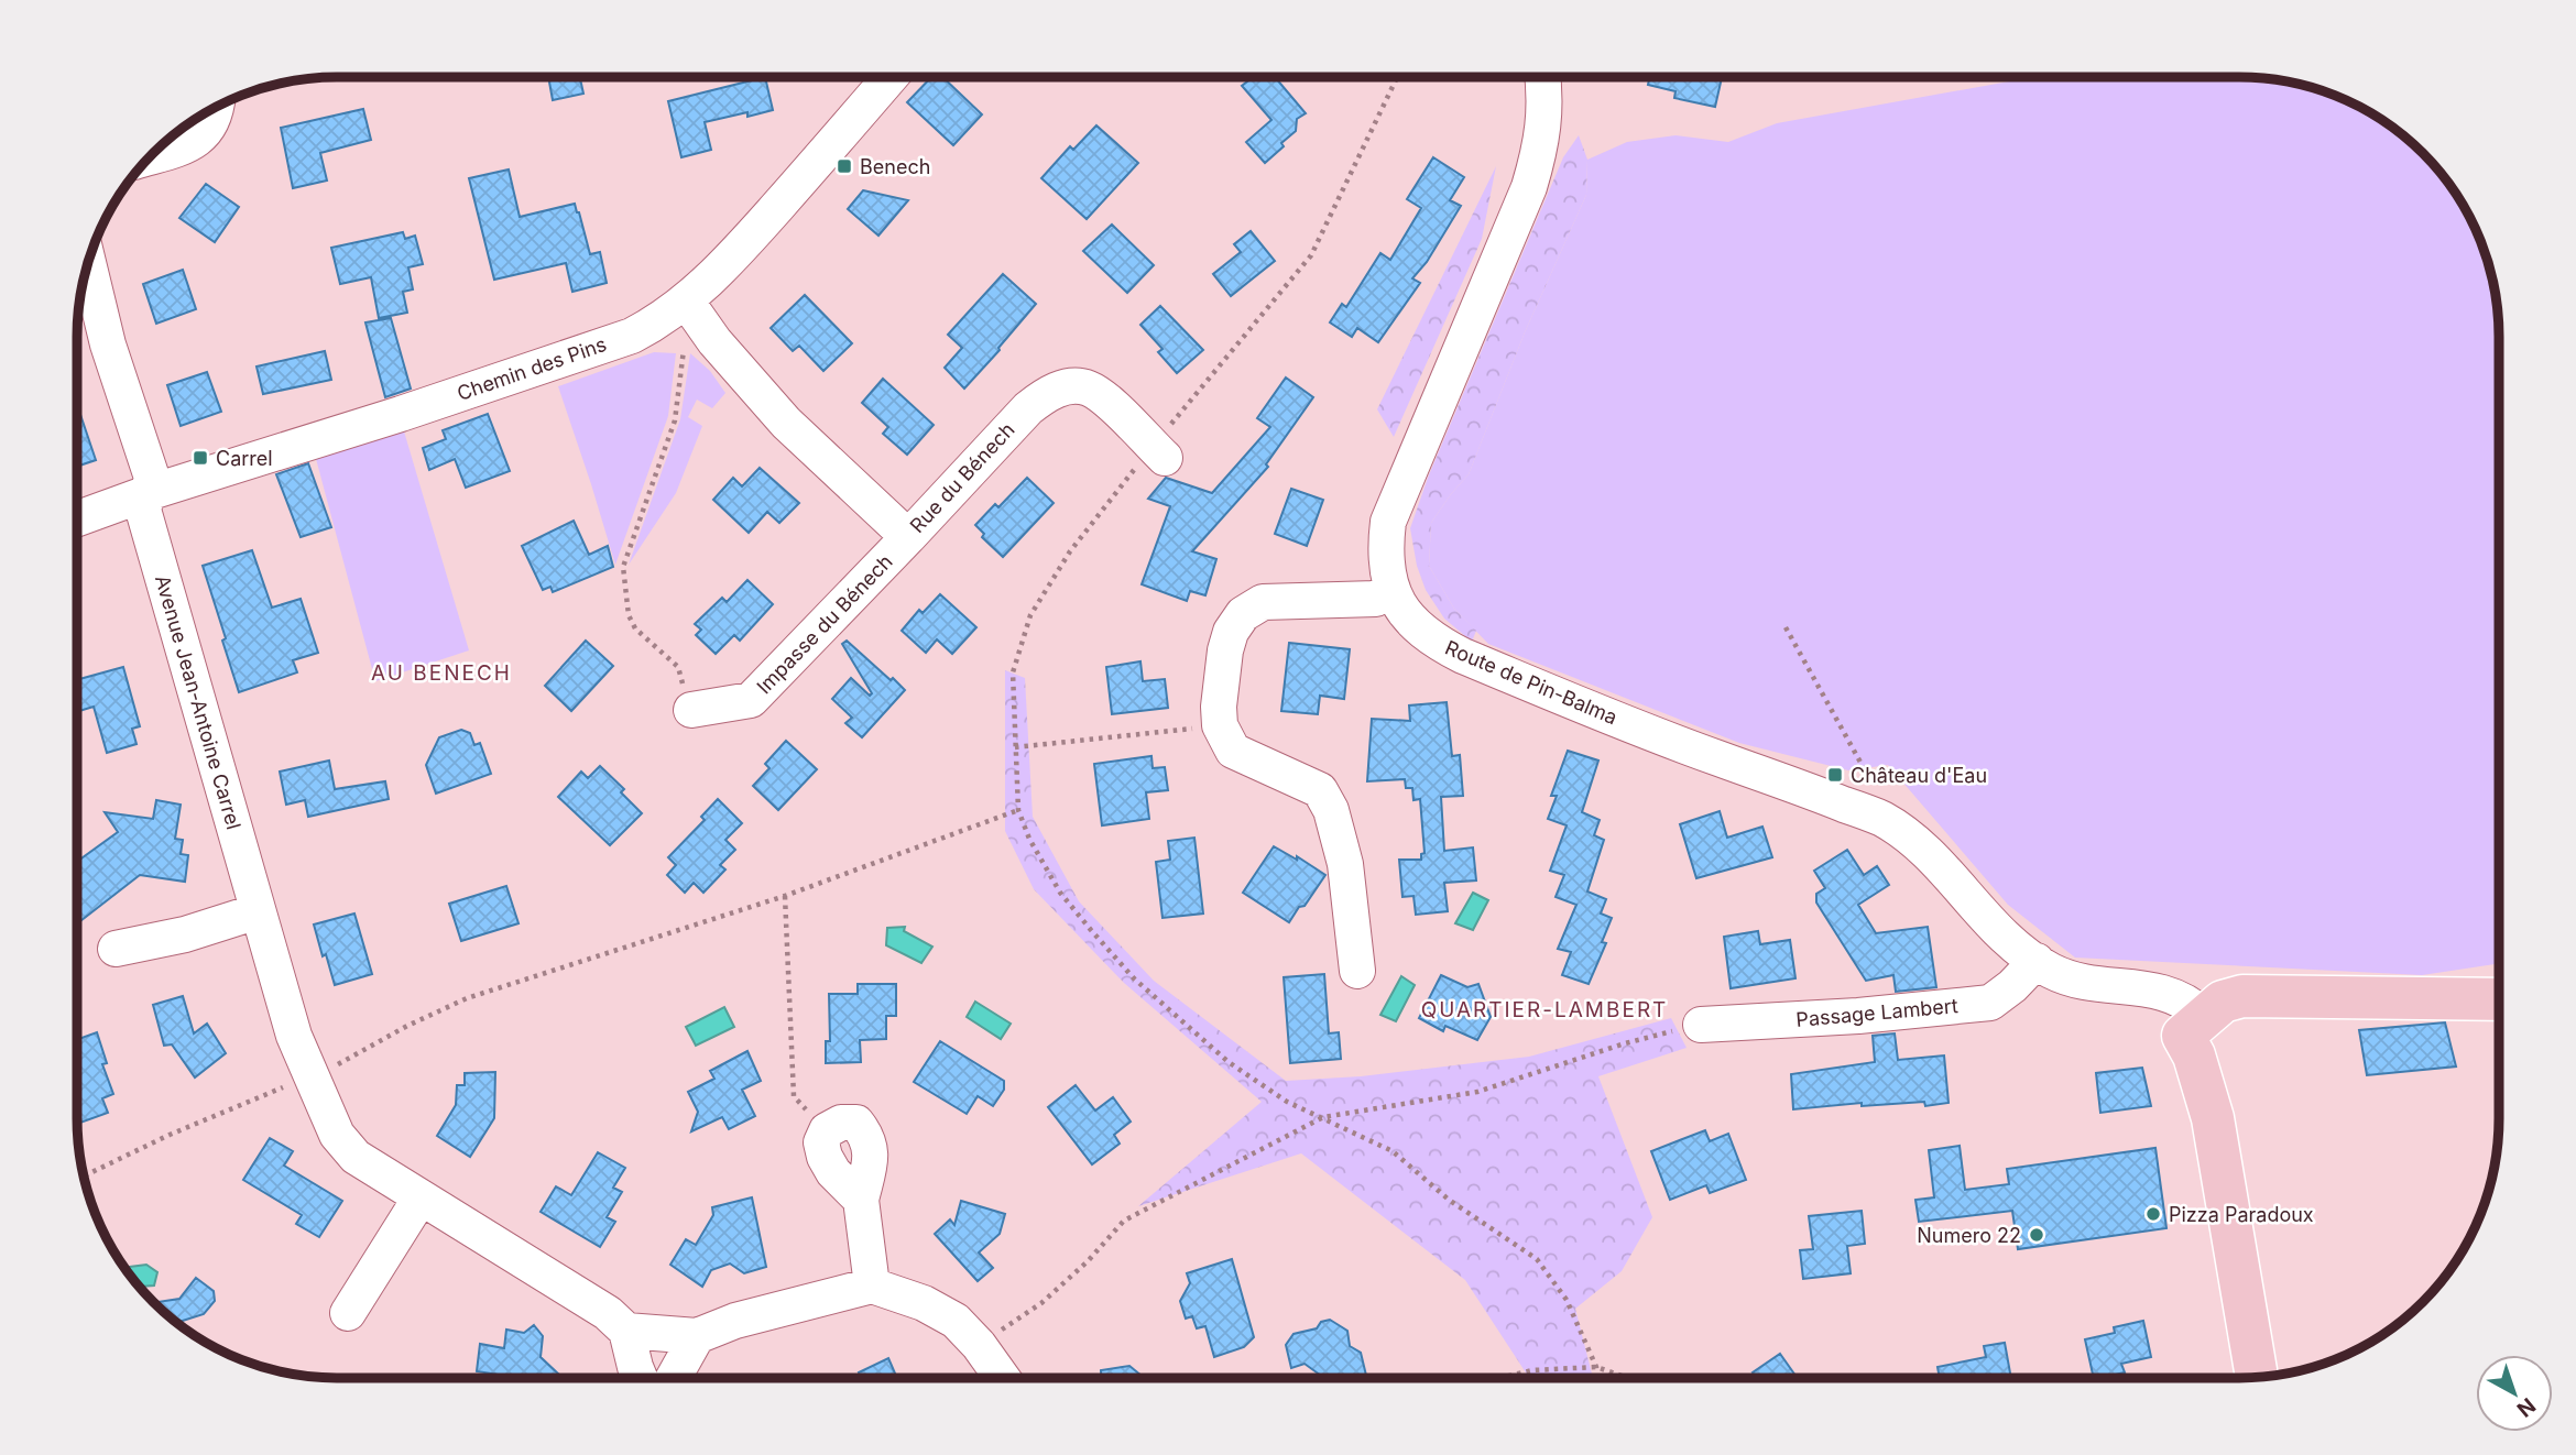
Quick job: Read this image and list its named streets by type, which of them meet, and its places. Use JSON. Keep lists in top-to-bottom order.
{
  "streets": {
    "street": [
      "Chemin des Pins",
      "Rue du Bénech",
      "Impasse du Bénech",
      "Route de Pin-Balma",
      "Avenue Jean-Antoine Carrel",
      "Passage Lambert"
    ]
  },
  "crossings": [
    ["Chemin des Pins", "Rue du Bénech"],
    ["Chemin des Pins", "Avenue Jean-Antoine Carrel"],
    ["Rue du Bénech", "Impasse du Bénech"],
    ["Route de Pin-Balma", "Passage Lambert"]
  ],
  "districts": ["AU BENECH", "QUARTIER-LAMBERT"],
  "places": {
    "transit": ["Benech", "Carrel", "Château d'Eau"],
    "other": ["Pizza Paradoux", "Numero 22"]
  },
  "north": "bottom right"
}
